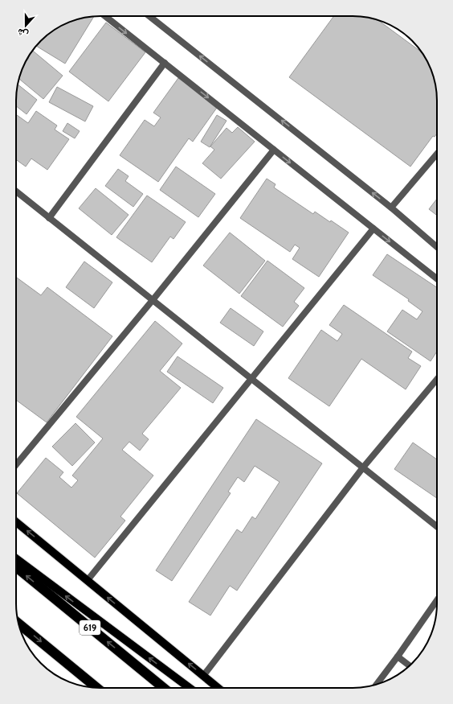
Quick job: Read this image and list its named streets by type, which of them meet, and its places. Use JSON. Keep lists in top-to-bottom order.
{
  "streets": {
    "highway": ["619"]
  },
  "north": "bottom"
}
